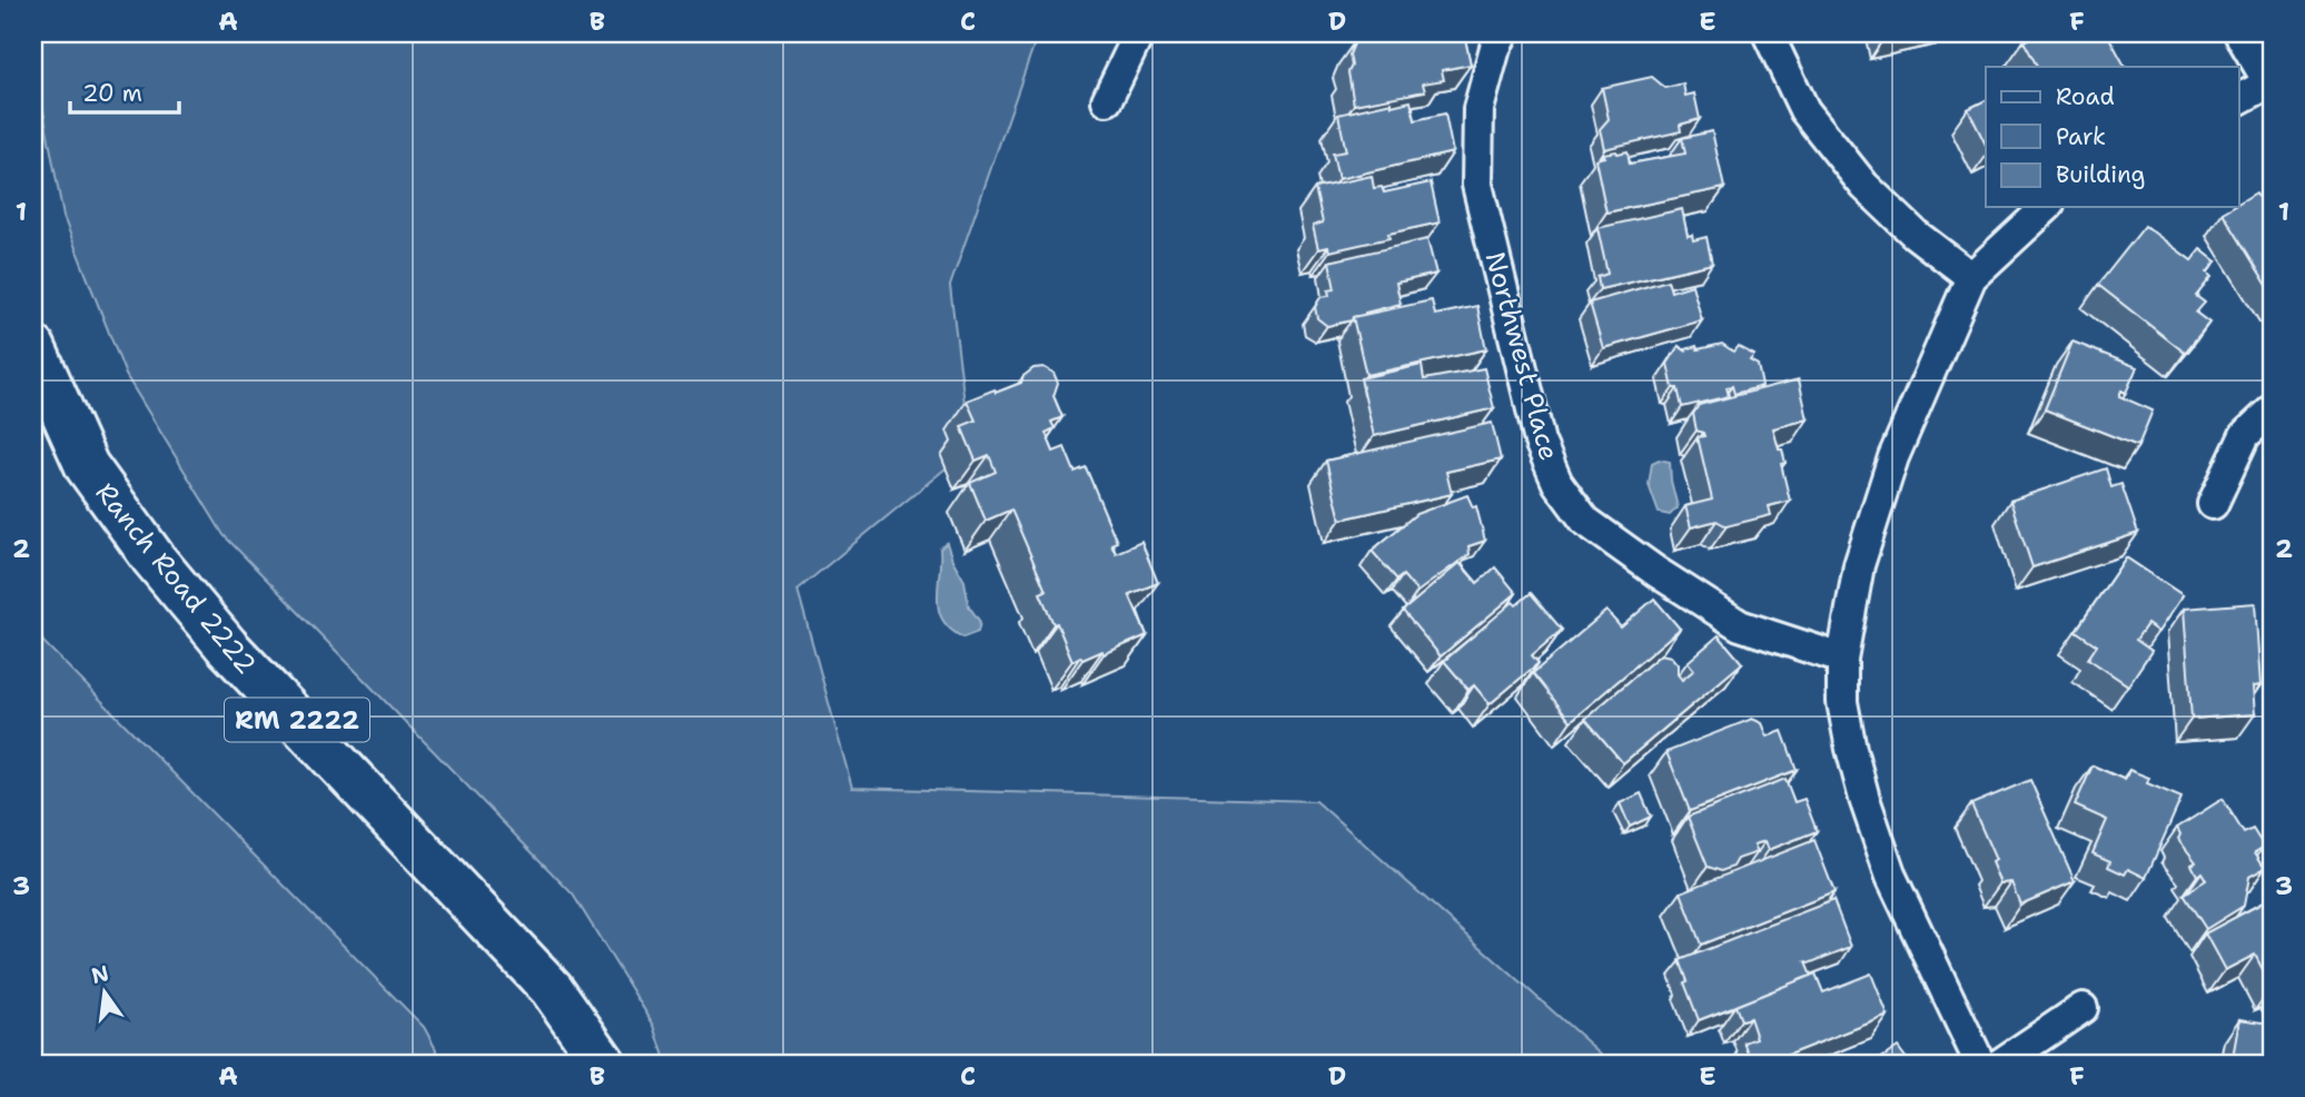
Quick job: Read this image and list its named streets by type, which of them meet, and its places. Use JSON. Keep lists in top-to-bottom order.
{
  "streets": {
    "main road": ["Ranch Road 2222", "RM 2222"],
    "street": ["Northwest Place"]
  },
  "legend": ["Road", "Park", "Building"],
  "scale_bar": "20 m",
  "north": "top",
  "grid": {
    "columns": [
      "A",
      "B",
      "C",
      "D",
      "E",
      "F"
    ],
    "rows": ["1", "2", "3"]
  }
}
